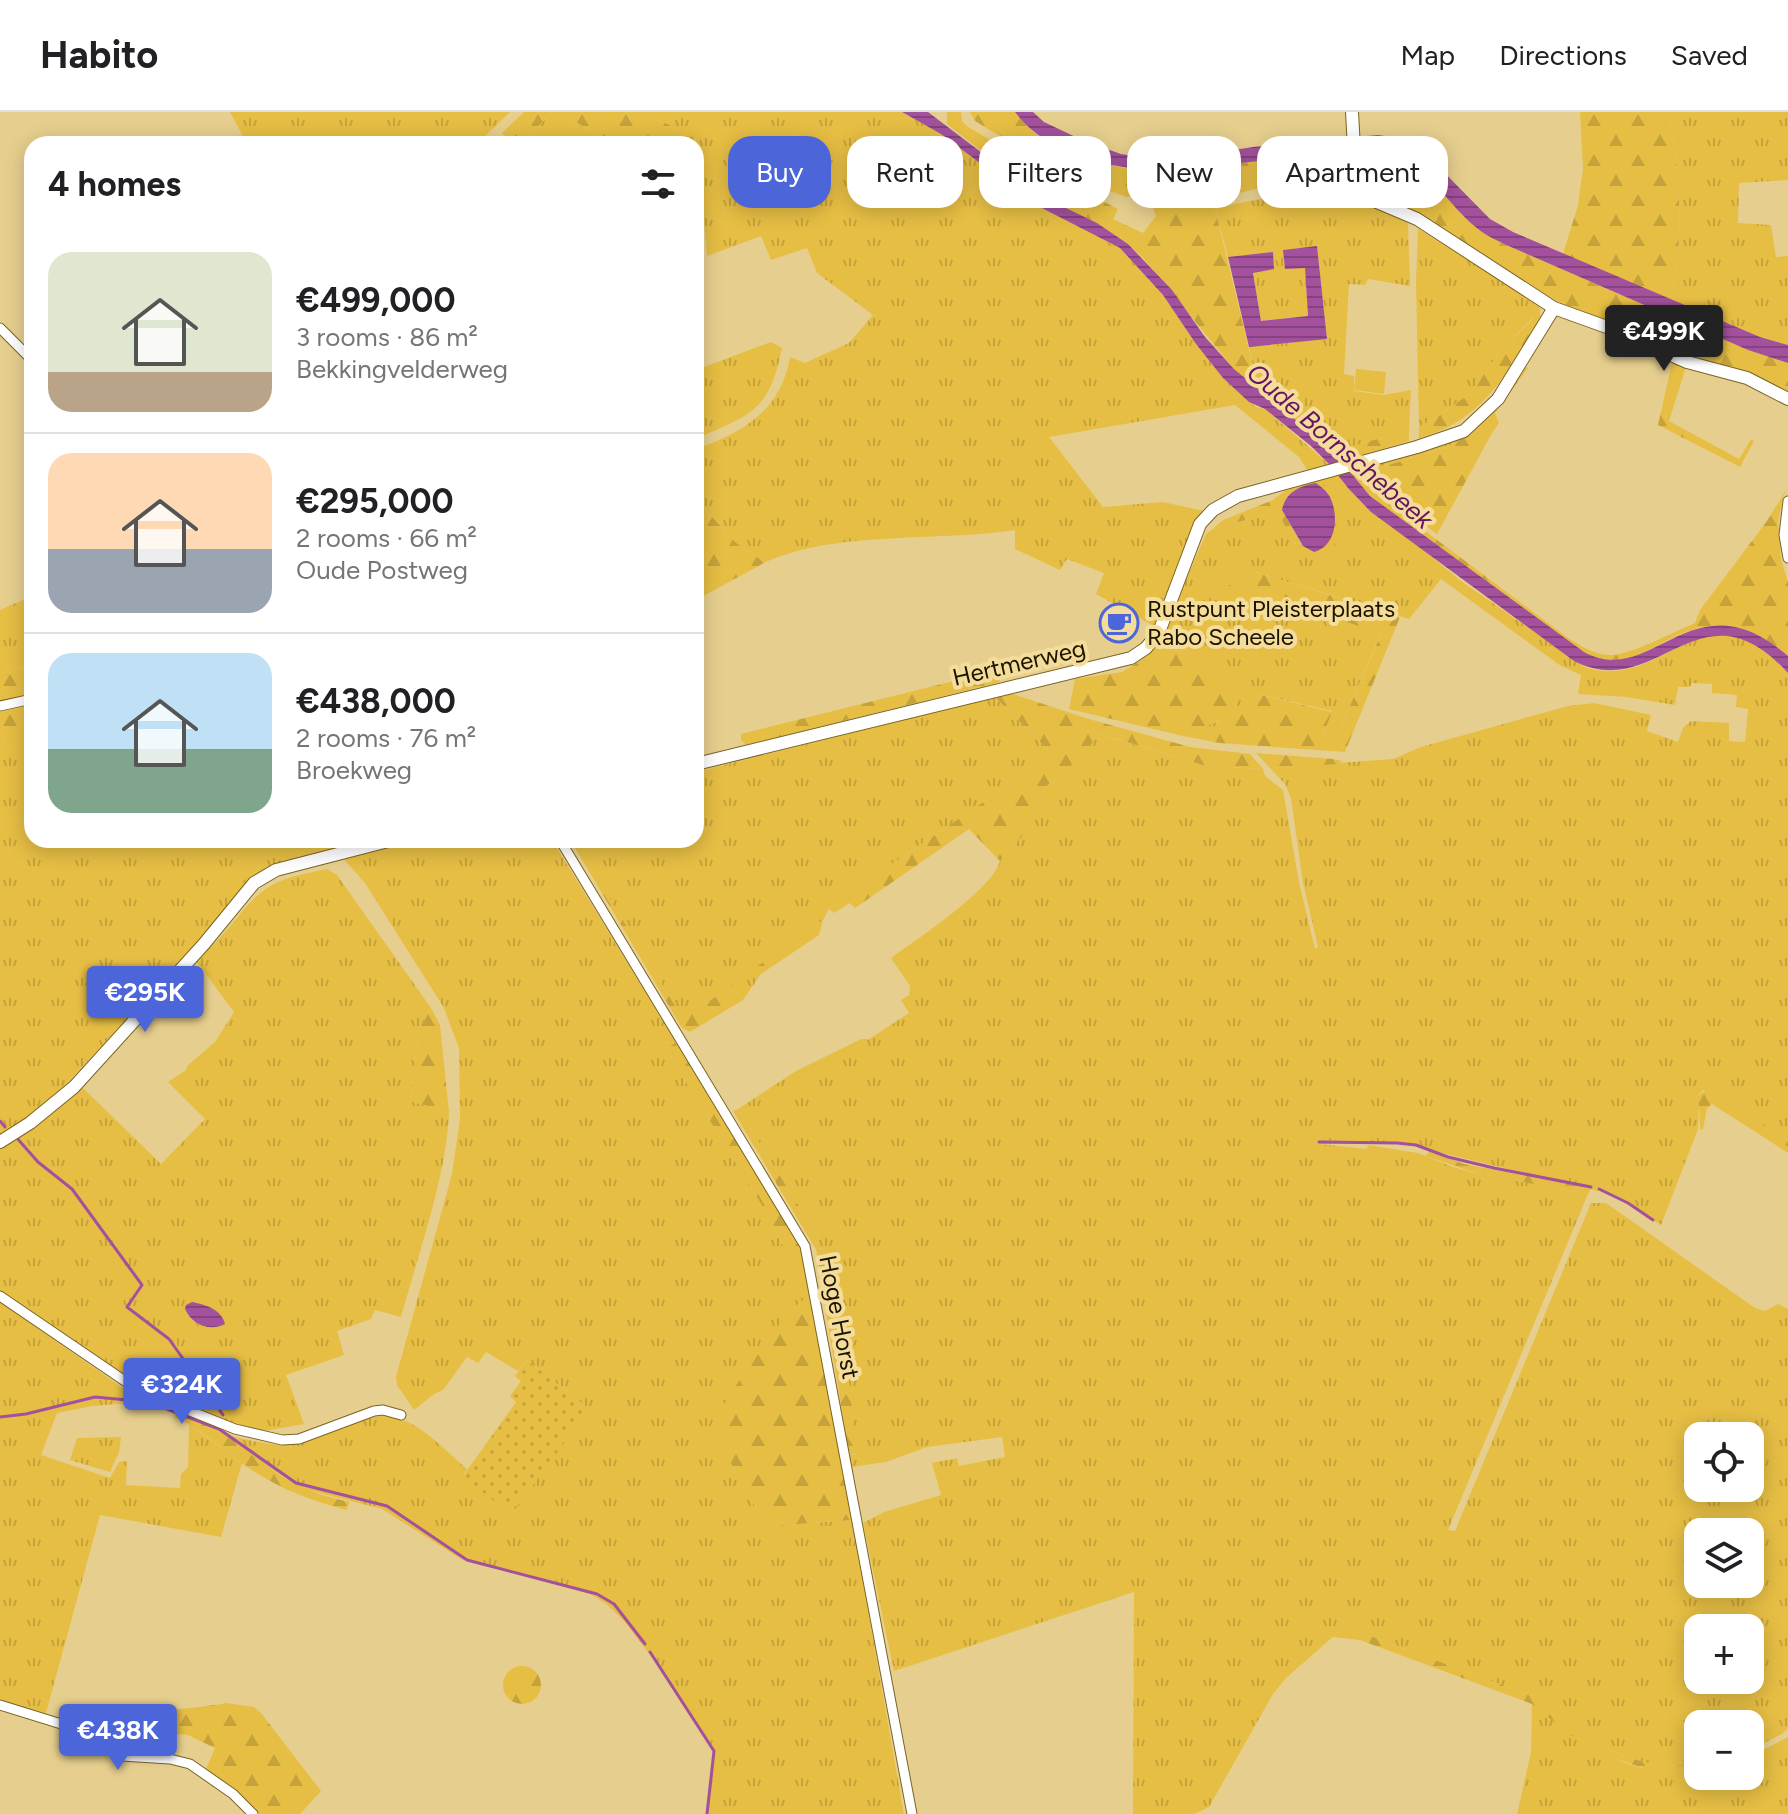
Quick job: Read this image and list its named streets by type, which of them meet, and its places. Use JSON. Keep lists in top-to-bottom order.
{
  "streets": {
    "street": ["Hertmerweg", "Hoge Horst"]
  },
  "water": ["Oude Bornschebeek"],
  "places": {
    "cafe": ["Rustpunt Pleisterplaats Rabo Scheele"]
  },
  "page": {
    "header": "Habito",
    "nav": ["Map", "Directions", "Saved"],
    "chip": [
      "Buy",
      "Rent",
      "Filters",
      "New",
      "Apartment"
    ],
    "heading": "4 homes",
    "list": [
      {
        "name": "€499,000",
        "note": "3 rooms · 86 m² · Bekkingvelderweg"
      },
      {
        "name": "€295,000",
        "note": "2 rooms · 66 m² · Oude Postweg"
      },
      {
        "name": "€438,000",
        "note": "2 rooms · 76 m² · Broekweg"
      }
    ],
    "price": [
      "€499K",
      "€295K",
      "€324K",
      "€438K"
    ],
    "map_buttons": ["+", "−"]
  }
}
